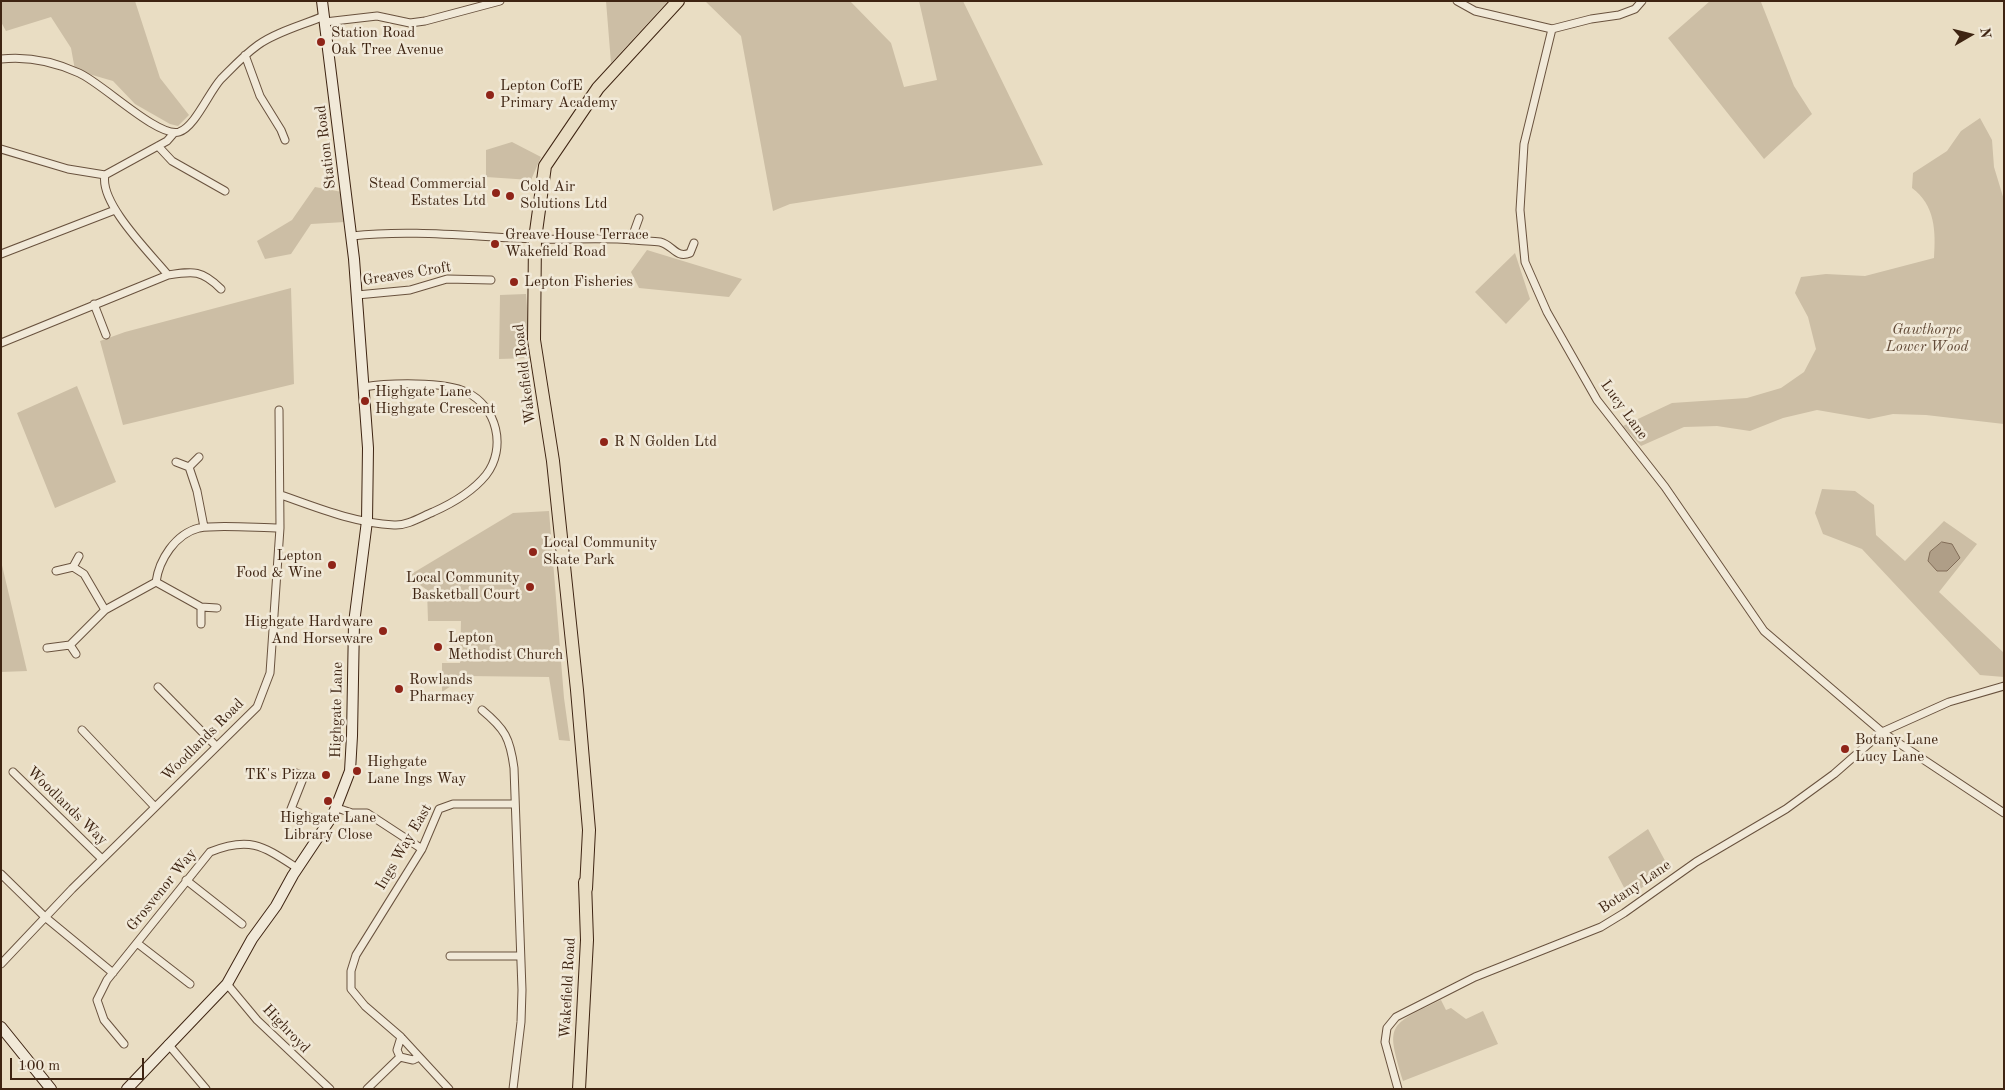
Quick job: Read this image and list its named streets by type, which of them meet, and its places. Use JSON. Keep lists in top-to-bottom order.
{
  "streets": {
    "highway": ["Wakefield Road"],
    "street": [
      "Station Road",
      "Greaves Croft",
      "Lucy Lane",
      "Highgate Lane",
      "Woodlands Road",
      "Woodlands Way",
      "Ings Way East",
      "Botany Lane",
      "Grosvenor Way",
      "Highroyd"
    ]
  },
  "crossings": [
    ["Station Road", "Highgate Lane"],
    ["Greaves Croft", "Highgate Lane"],
    ["Lucy Lane", "Botany Lane"],
    ["Highgate Lane", "Grosvenor Way"],
    ["Highgate Lane", "Highroyd"],
    ["Woodlands Road", "Woodlands Way"]
  ],
  "parks": ["Gawthorpe Lower Wood"],
  "places": [
    "Station Road Oak Tree Avenue",
    "Lepton CofE Primary Academy",
    "Stead Commercial Estates Ltd",
    "Cold Air Solutions Ltd",
    "Greave House Terrace Wakefield Road",
    "Lepton Fisheries",
    "Highgate Lane Highgate Crescent",
    "R N Golden Ltd",
    "Local Community Skate Park",
    "Lepton Food & Wine",
    "Local Community Basketball Court",
    "Highgate Hardware And Horseware",
    "Lepton Methodist Church",
    "Rowlands Pharmacy",
    "Botany Lane Lucy Lane",
    "Highgate Lane Ings Way",
    "TK's Pizza",
    "Highgate Lane Library Close"
  ],
  "scale_bar": "100 m",
  "north": "right"
}
